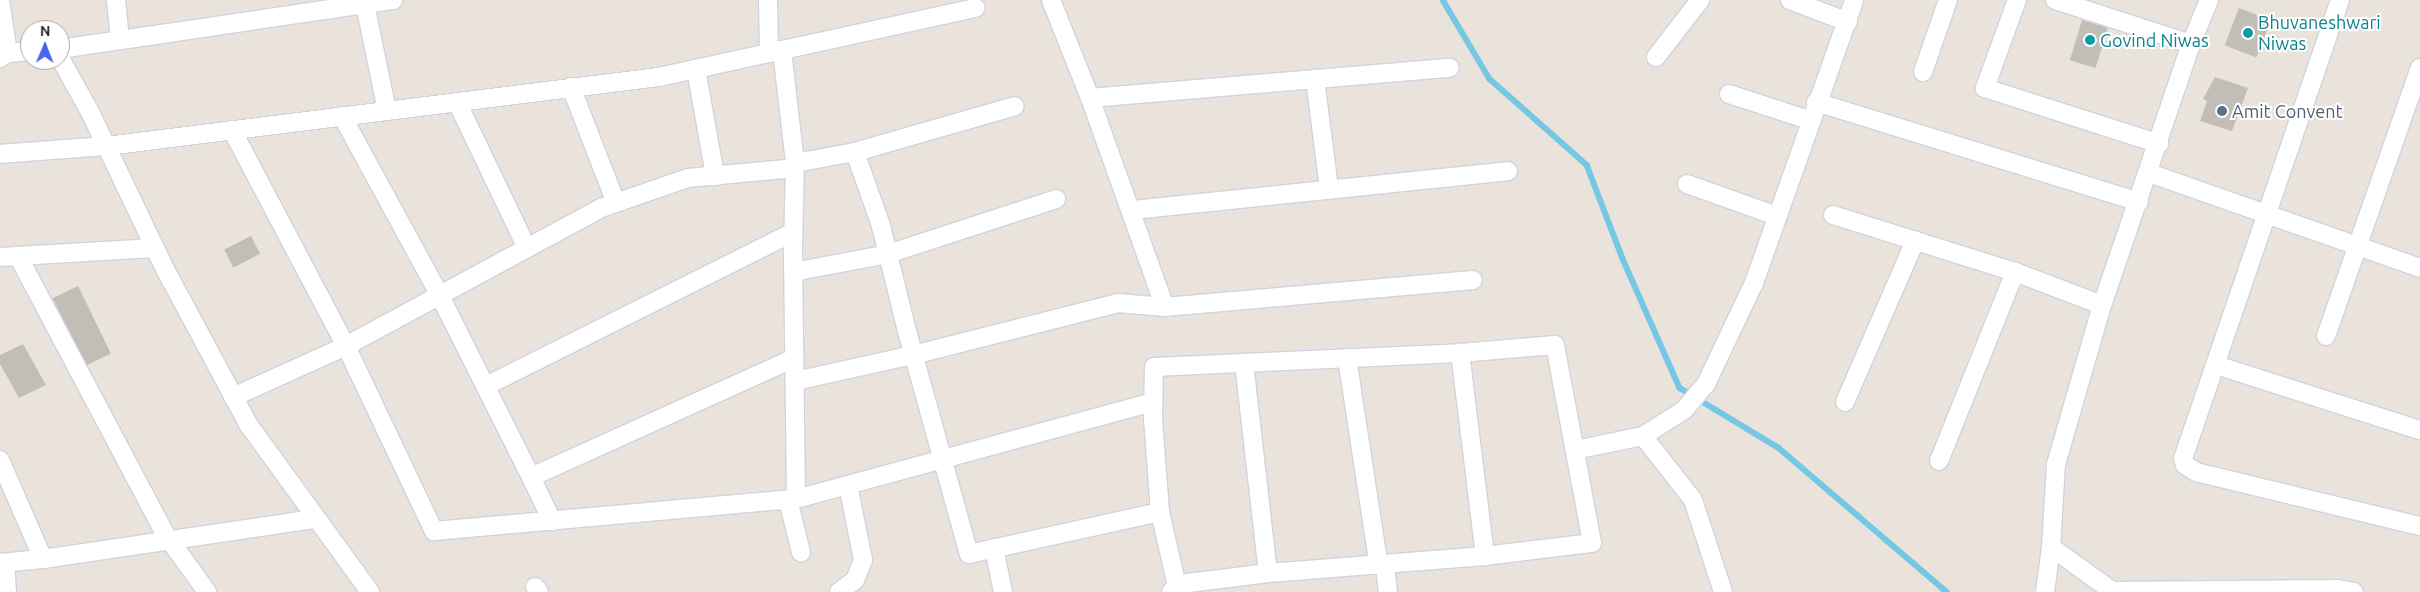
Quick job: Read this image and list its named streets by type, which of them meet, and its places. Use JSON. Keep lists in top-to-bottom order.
{
  "places": ["Bhuvaneshwari Niwas", "Govind Niwas", "Amit Convent"],
  "north": "top"
}
